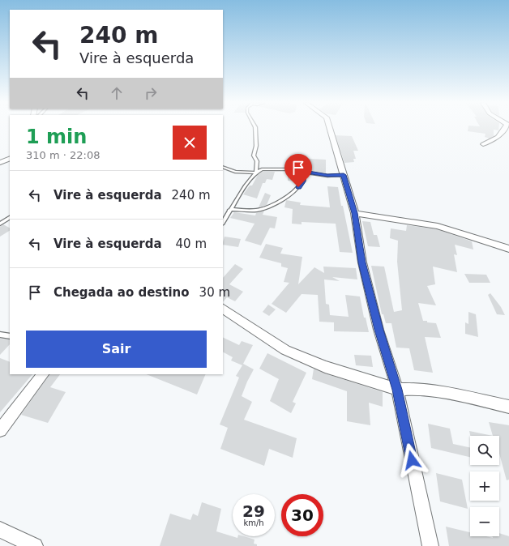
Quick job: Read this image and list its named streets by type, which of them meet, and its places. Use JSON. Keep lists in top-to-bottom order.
{
  "page": {
    "turn": ["240 m", "Vire à esquerda"],
    "heading": ["1 min", "310 m · 22:08"],
    "list": [
      {
        "name": "Vire à esquerda",
        "value": "240 m"
      },
      {
        "name": "Vire à esquerda",
        "value": "40 m"
      },
      {
        "name": "Chegada ao destino",
        "value": "30 m"
      }
    ],
    "buttons": "Sair",
    "map_buttons": ["+", "−"],
    "speed": "29 km/h",
    "limit": "30"
  }
}
